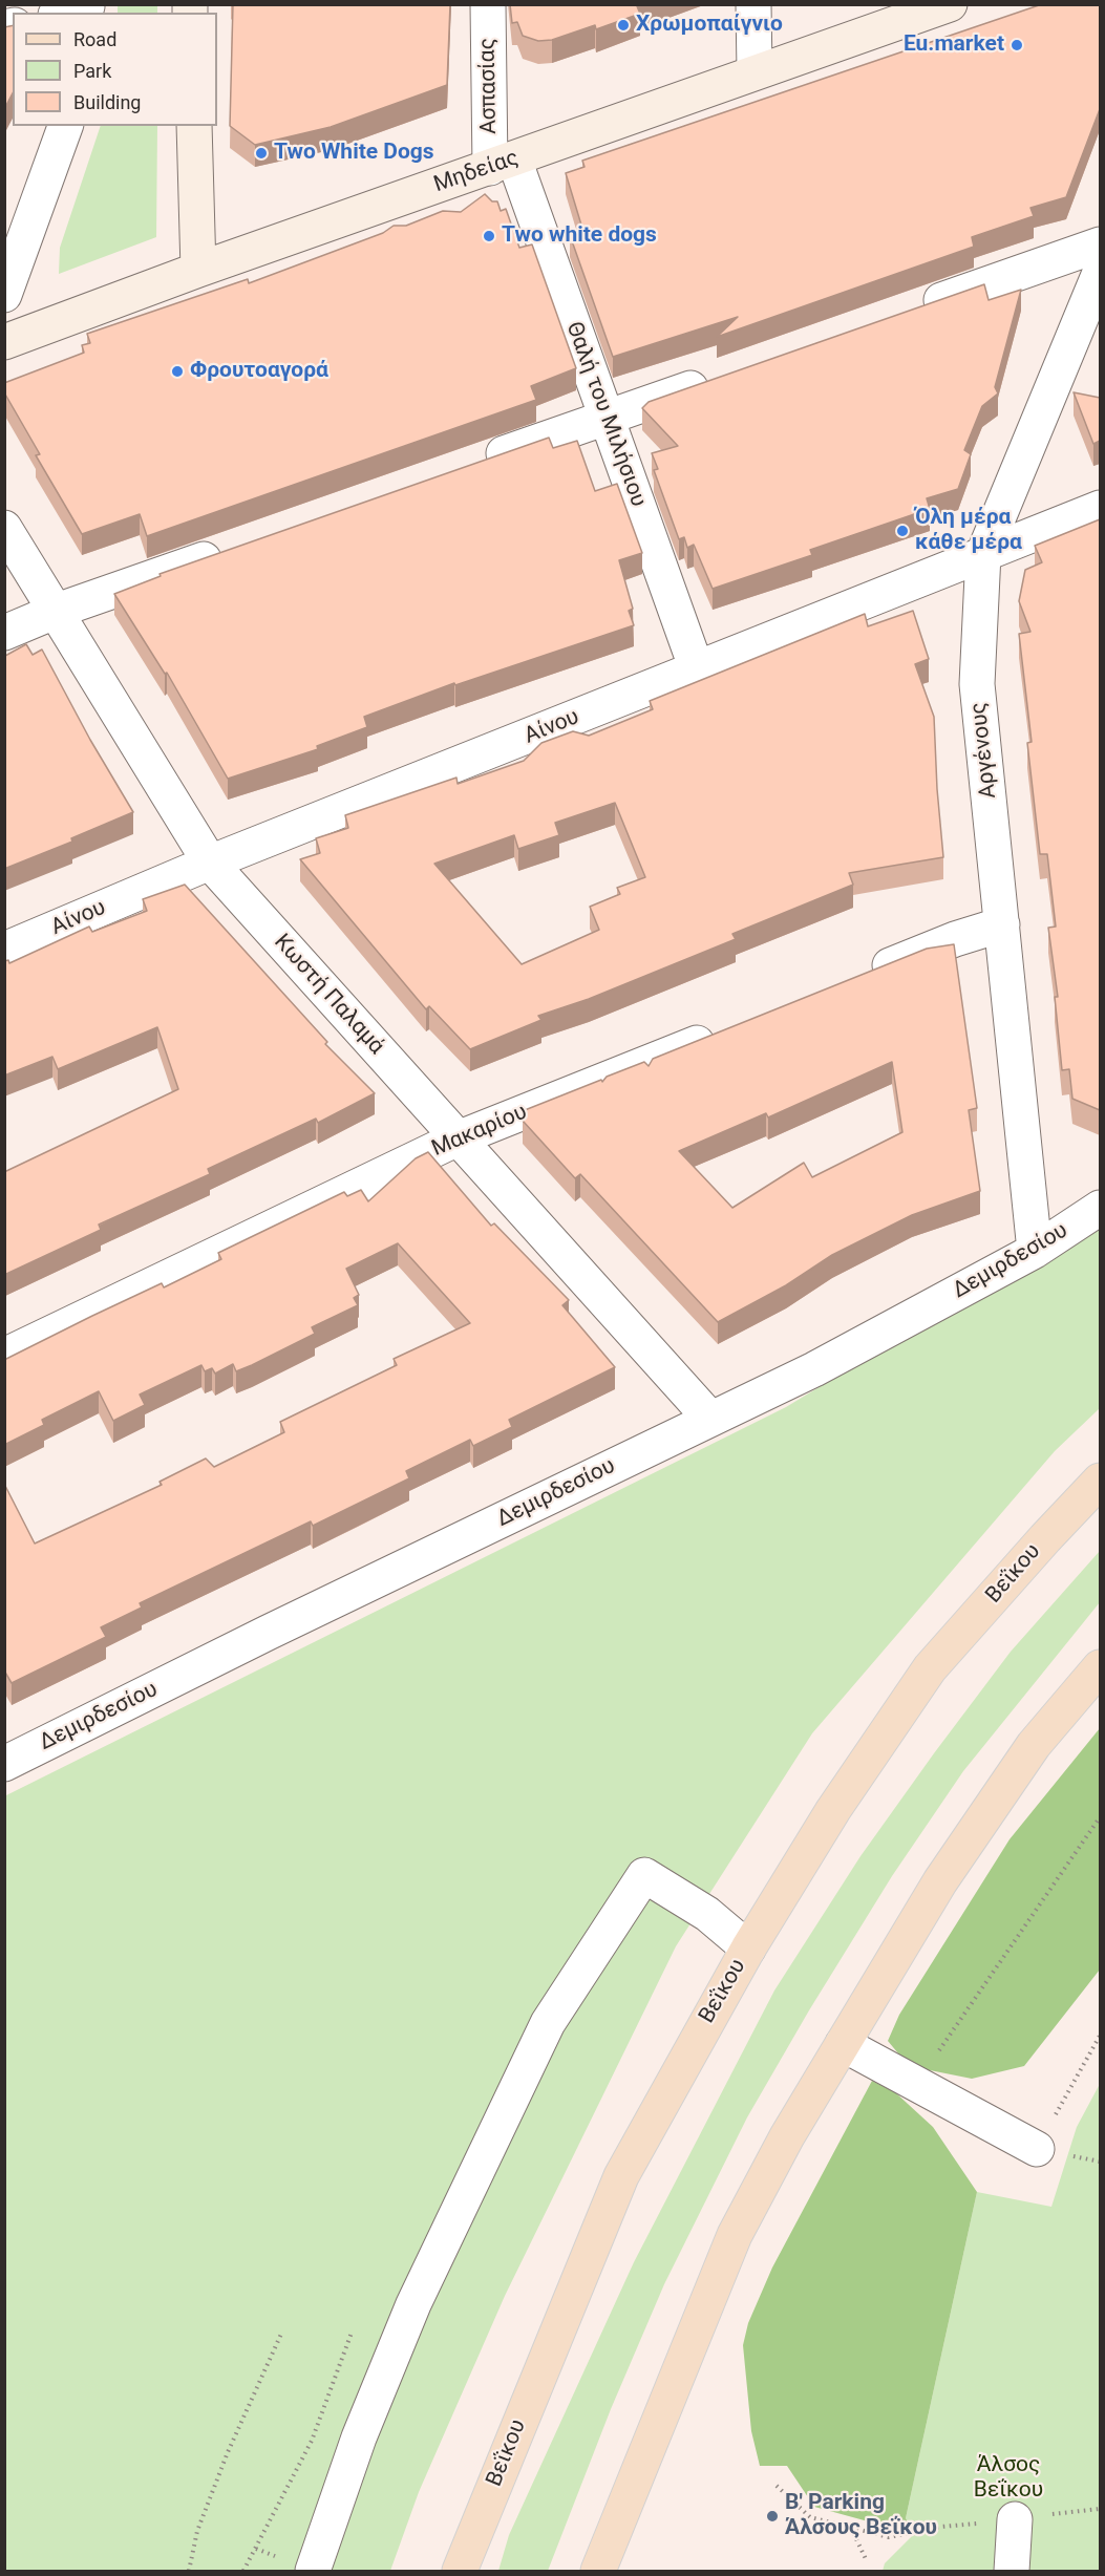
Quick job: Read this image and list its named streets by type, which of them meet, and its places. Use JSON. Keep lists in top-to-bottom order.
{
  "streets": {
    "main road": ["Βεΐκου"],
    "street": [
      "Ασπασίας",
      "Μηδείας",
      "Θαλή του Μιλήσιου",
      "Αίνου",
      "Αργένους",
      "Κωστή Παλαμά",
      "Μακαρίου",
      "Δεμιρδεσίου"
    ]
  },
  "crossings": [
    ["Ασπασίας", "Μηδείας"],
    ["Ασπασίας", "Θαλή του Μιλήσιου"],
    ["Μηδείας", "Θαλή του Μιλήσιου"],
    ["Θαλή του Μιλήσιου", "Αίνου"],
    ["Αίνου", "Αργένους"],
    ["Αίνου", "Κωστή Παλαμά"],
    ["Αργένους", "Δεμιρδεσίου"],
    ["Κωστή Παλαμά", "Μακαρίου"],
    ["Κωστή Παλαμά", "Δεμιρδεσίου"]
  ],
  "parks": ["Άλσος Βεΐκου"],
  "places": [
    "Χρωμοπαίγνιο",
    "Eu.market",
    "Two White Dogs",
    "Two white dogs",
    "Φρουτοαγορά",
    "Όλη μέρα κάθε μέρα",
    "Β' Parking Άλσους Βεΐκου"
  ],
  "legend": ["Road", "Park", "Building"]
}
